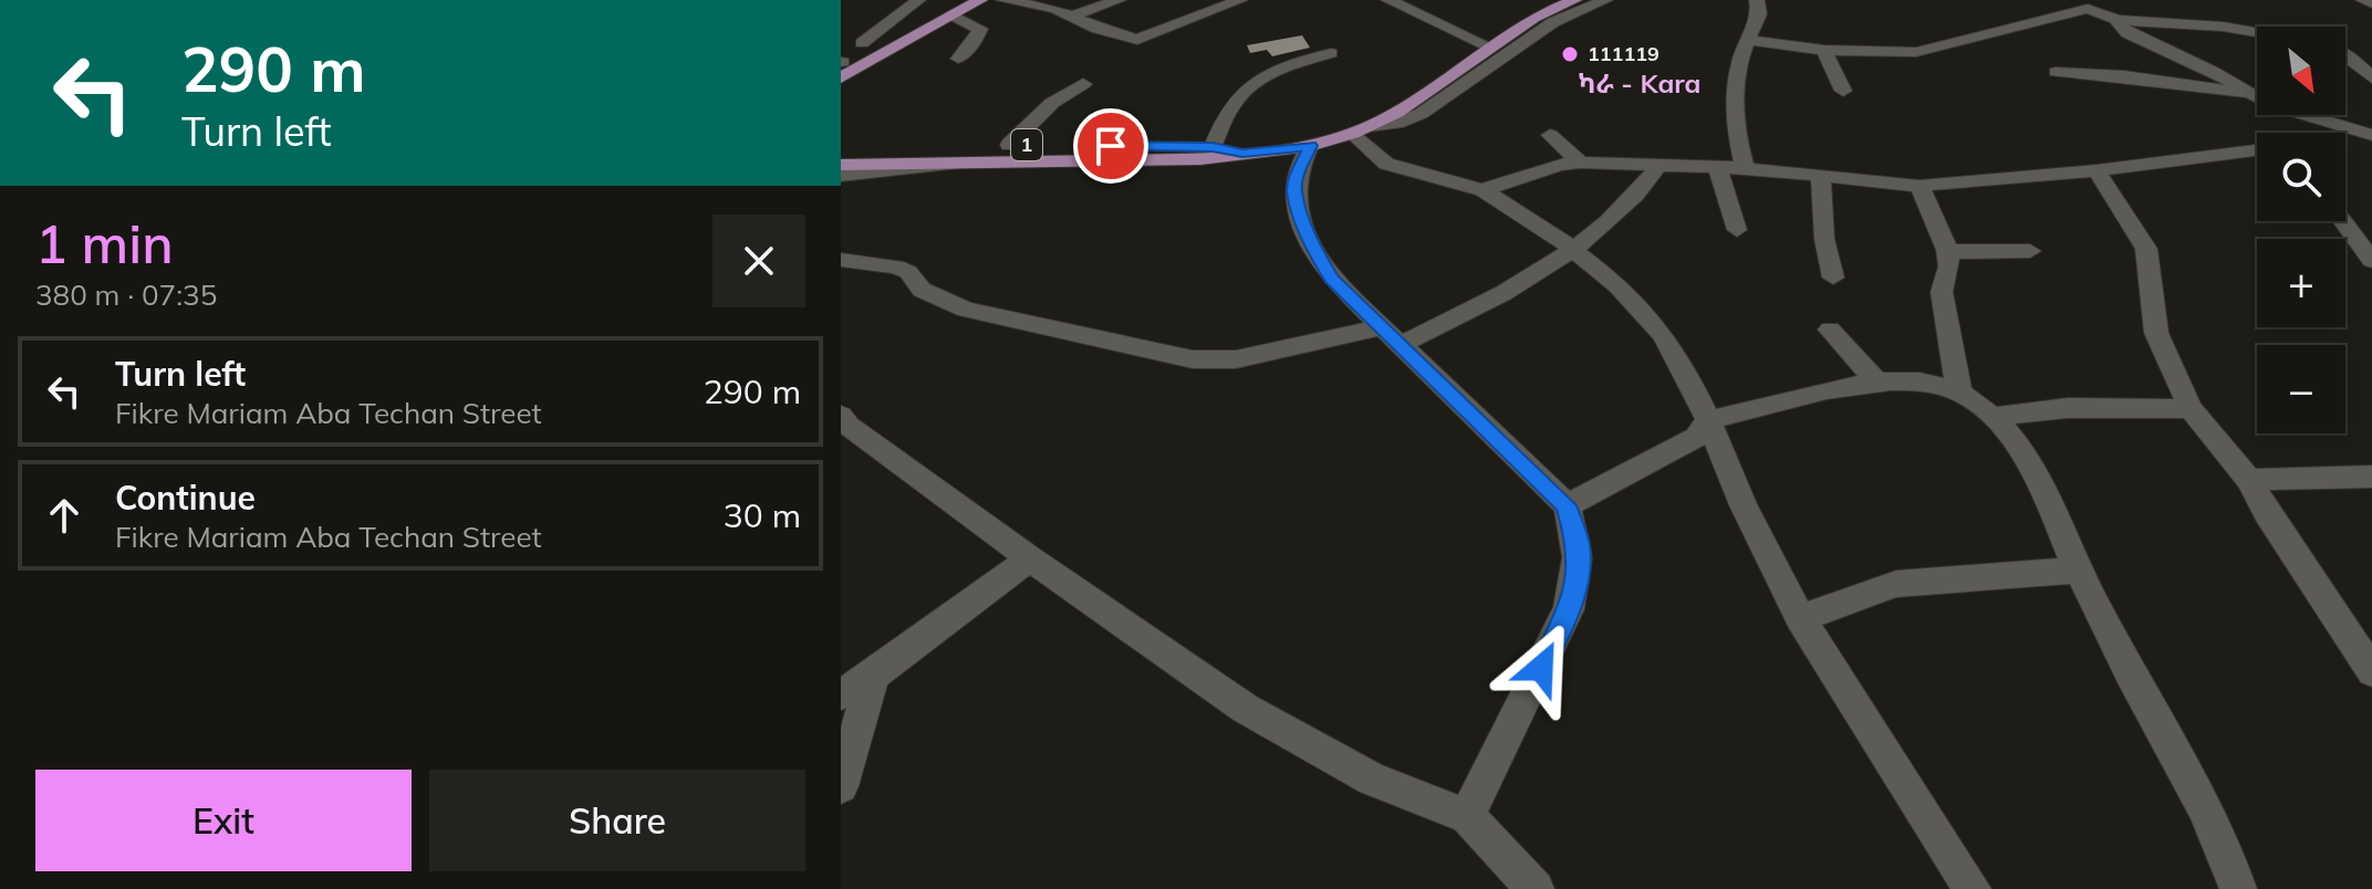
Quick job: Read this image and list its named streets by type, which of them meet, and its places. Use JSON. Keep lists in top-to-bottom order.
{
  "streets": {
    "main road": ["1"]
  },
  "districts": ["ካራ - Kara"],
  "places": ["111119"],
  "north": "bottom right",
  "page": {
    "turn": ["290 m", "Turn left"],
    "map_buttons": ["+", "−"],
    "heading": ["1 min", "380 m · 07:35"],
    "list": [
      {
        "name": "Turn left",
        "note": "Fikre Mariam Aba Techan Street",
        "value": "290 m"
      },
      {
        "name": "Continue",
        "note": "Fikre Mariam Aba Techan Street",
        "value": "30 m"
      }
    ],
    "buttons": ["Exit", "Share"]
  }
}
